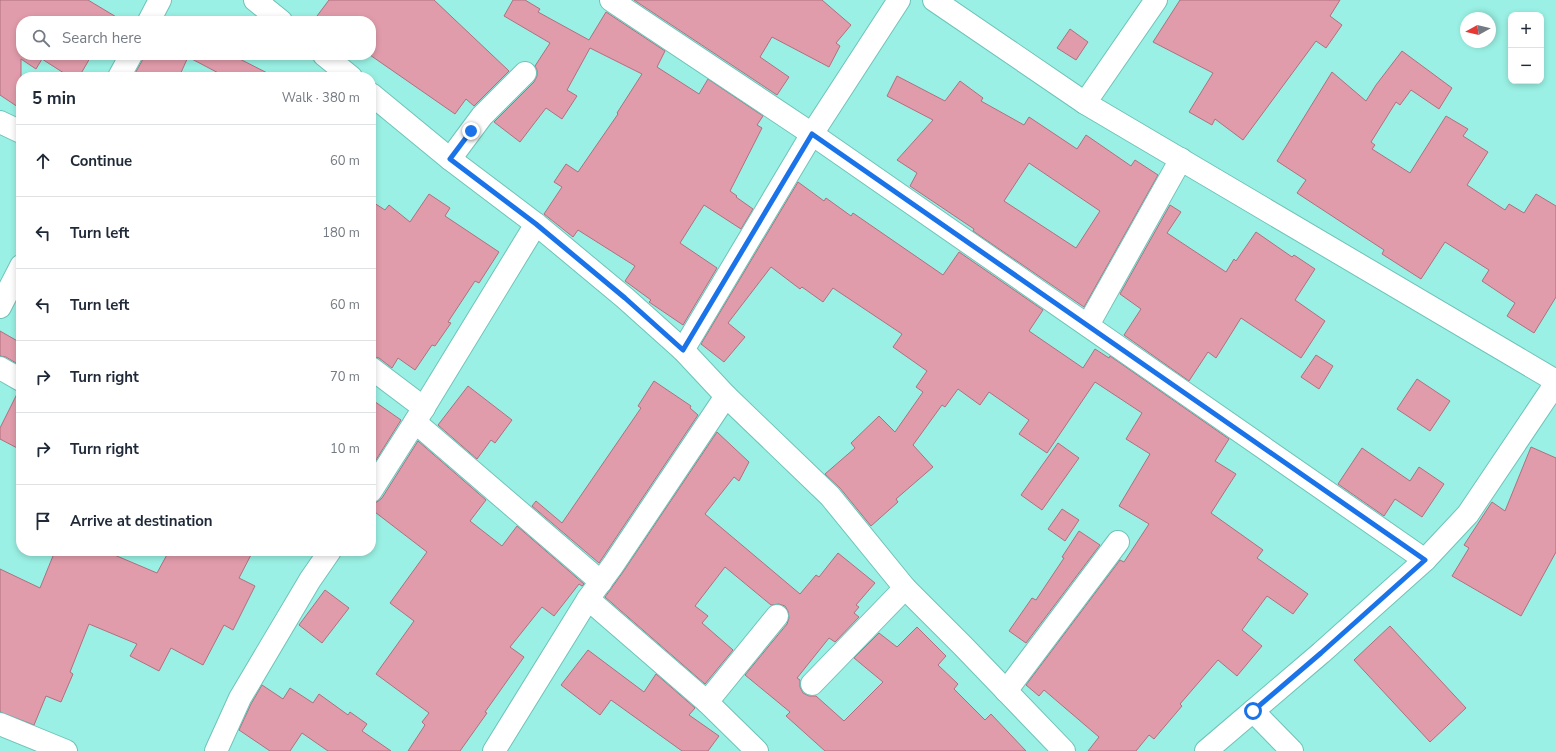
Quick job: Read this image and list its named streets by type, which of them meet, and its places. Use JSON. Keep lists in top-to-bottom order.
{
  "north": "left",
  "page": {
    "map_buttons": ["+", "−"],
    "search": "Search here",
    "heading": ["5 min", "Walk · 380 m"],
    "list": [
      ["Continue", "60 m"],
      ["Turn left", "180 m"],
      ["Turn left", "60 m"],
      ["Turn right", "70 m"],
      ["Turn right", "10 m"],
      "Arrive at destination"
    ]
  }
}
